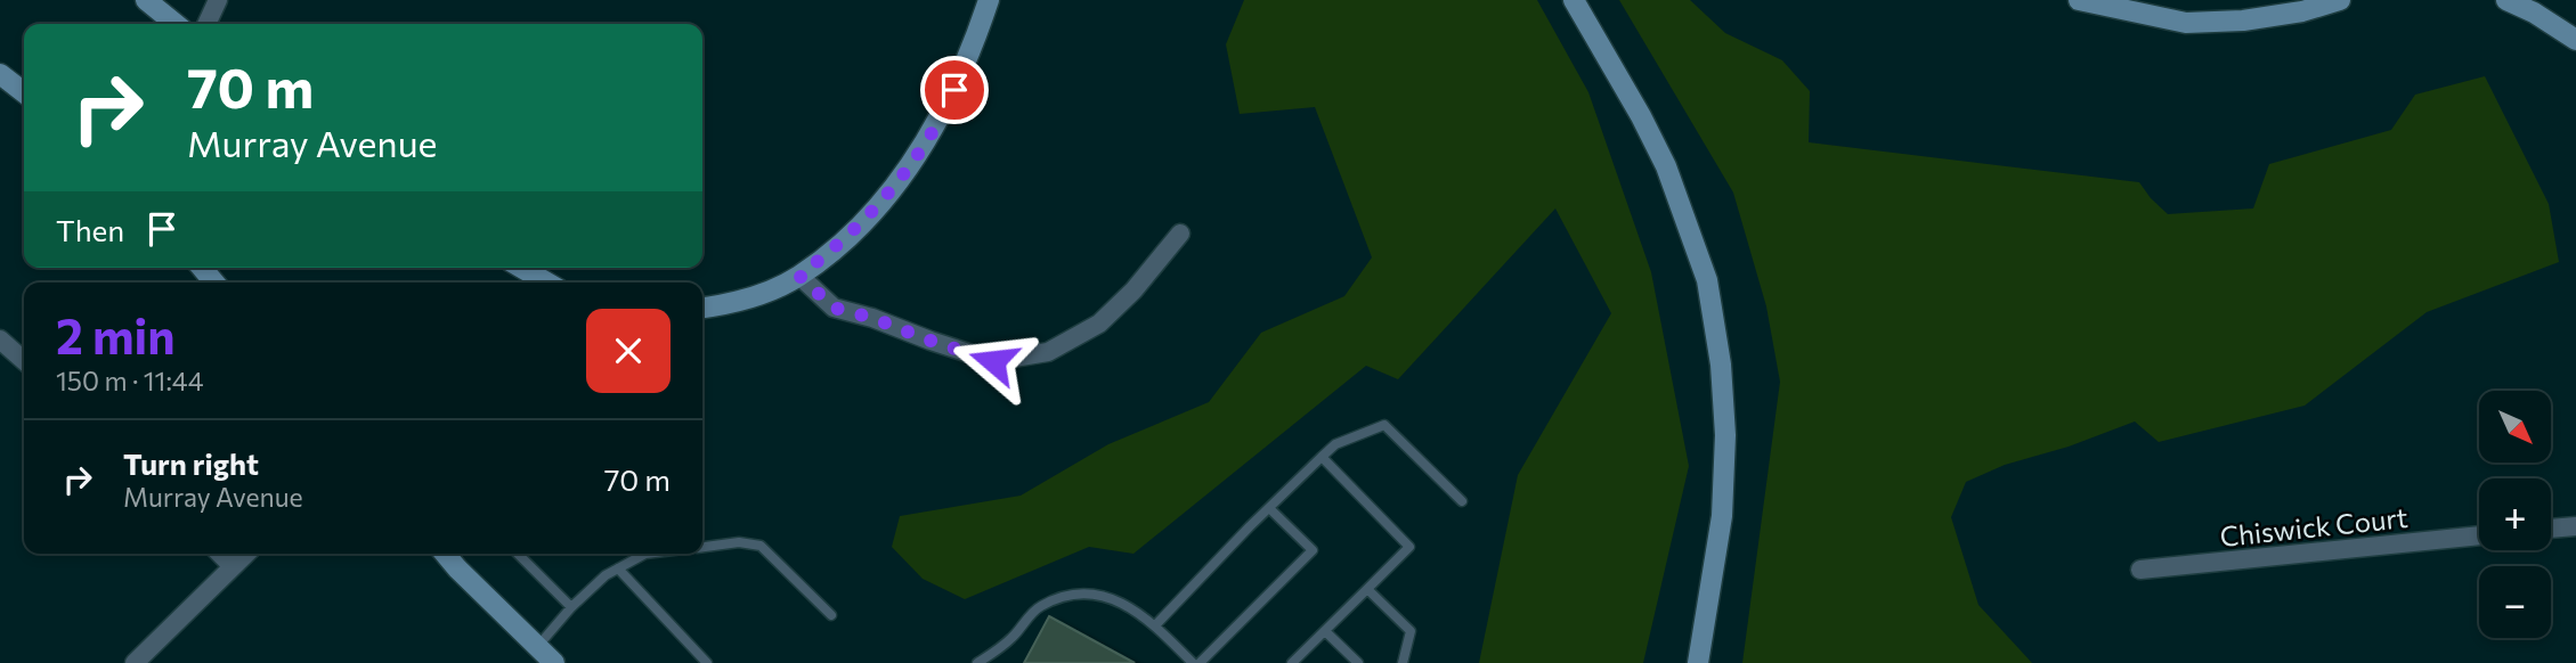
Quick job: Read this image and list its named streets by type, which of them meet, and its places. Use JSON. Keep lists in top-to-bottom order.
{
  "streets": {
    "street": ["Chiswick Court"]
  },
  "north": "bottom right",
  "page": {
    "turn": ["70 m", "Murray Avenue"],
    "then": "Then",
    "heading": ["2 min", "150 m · 11:44"],
    "map_buttons": ["+", "−"],
    "list": [
      {
        "name": "Turn right",
        "note": "Murray Avenue",
        "value": "70 m"
      }
    ]
  }
}
